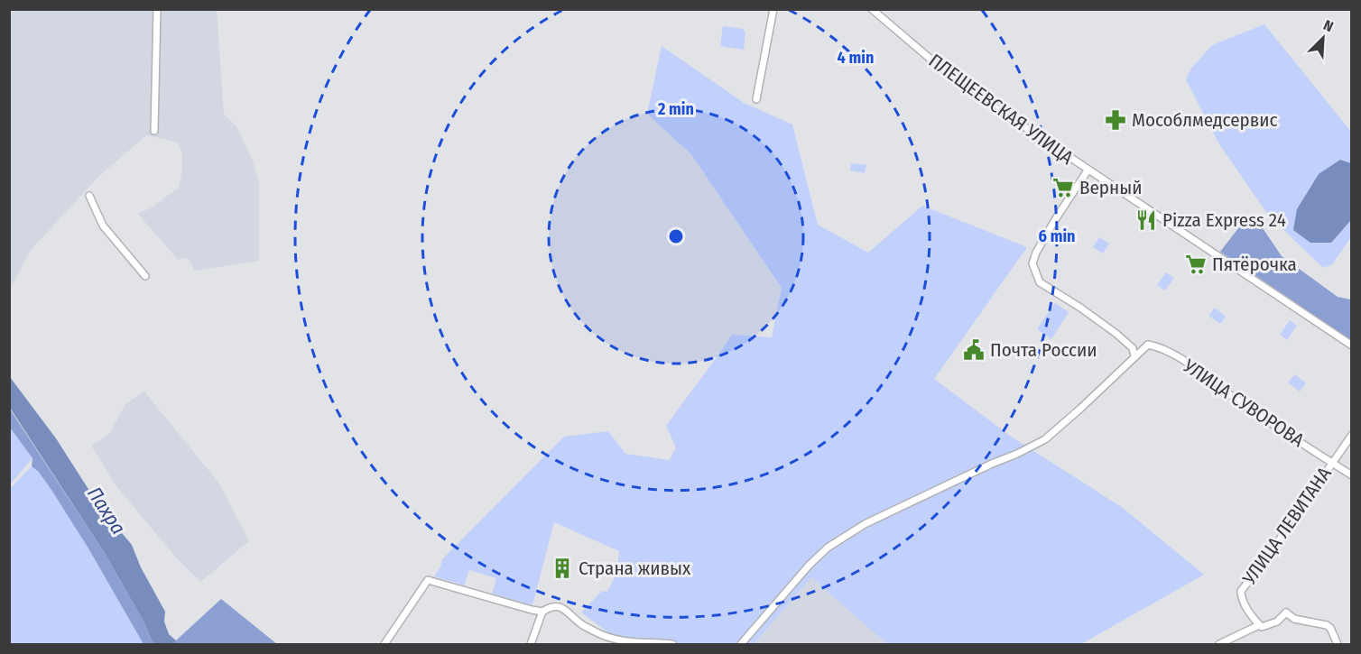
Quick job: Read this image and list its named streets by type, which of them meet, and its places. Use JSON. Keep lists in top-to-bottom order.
{
  "streets": {
    "street": ["ПЛЕЩЕЕВСКАЯ УЛИЦА", "УЛИЦА СУВОРОВА", "УЛИЦА ЛЕВИТАНА"]
  },
  "crossings": [
    ["УЛИЦА СУВОРОВА", "УЛИЦА ЛЕВИТАНА"]
  ],
  "water": ["Пахра"],
  "places": {
    "pharmacy": ["Мособлмедсервис"],
    "supermarket": ["Верный", "Пятёрочка"],
    "restaurant": ["Pizza Express 24"],
    "public building": ["Почта России"],
    "building": ["Страна живых"]
  },
  "north": "top right",
  "rings": ["4 min", "2 min", "6 min"]
}
